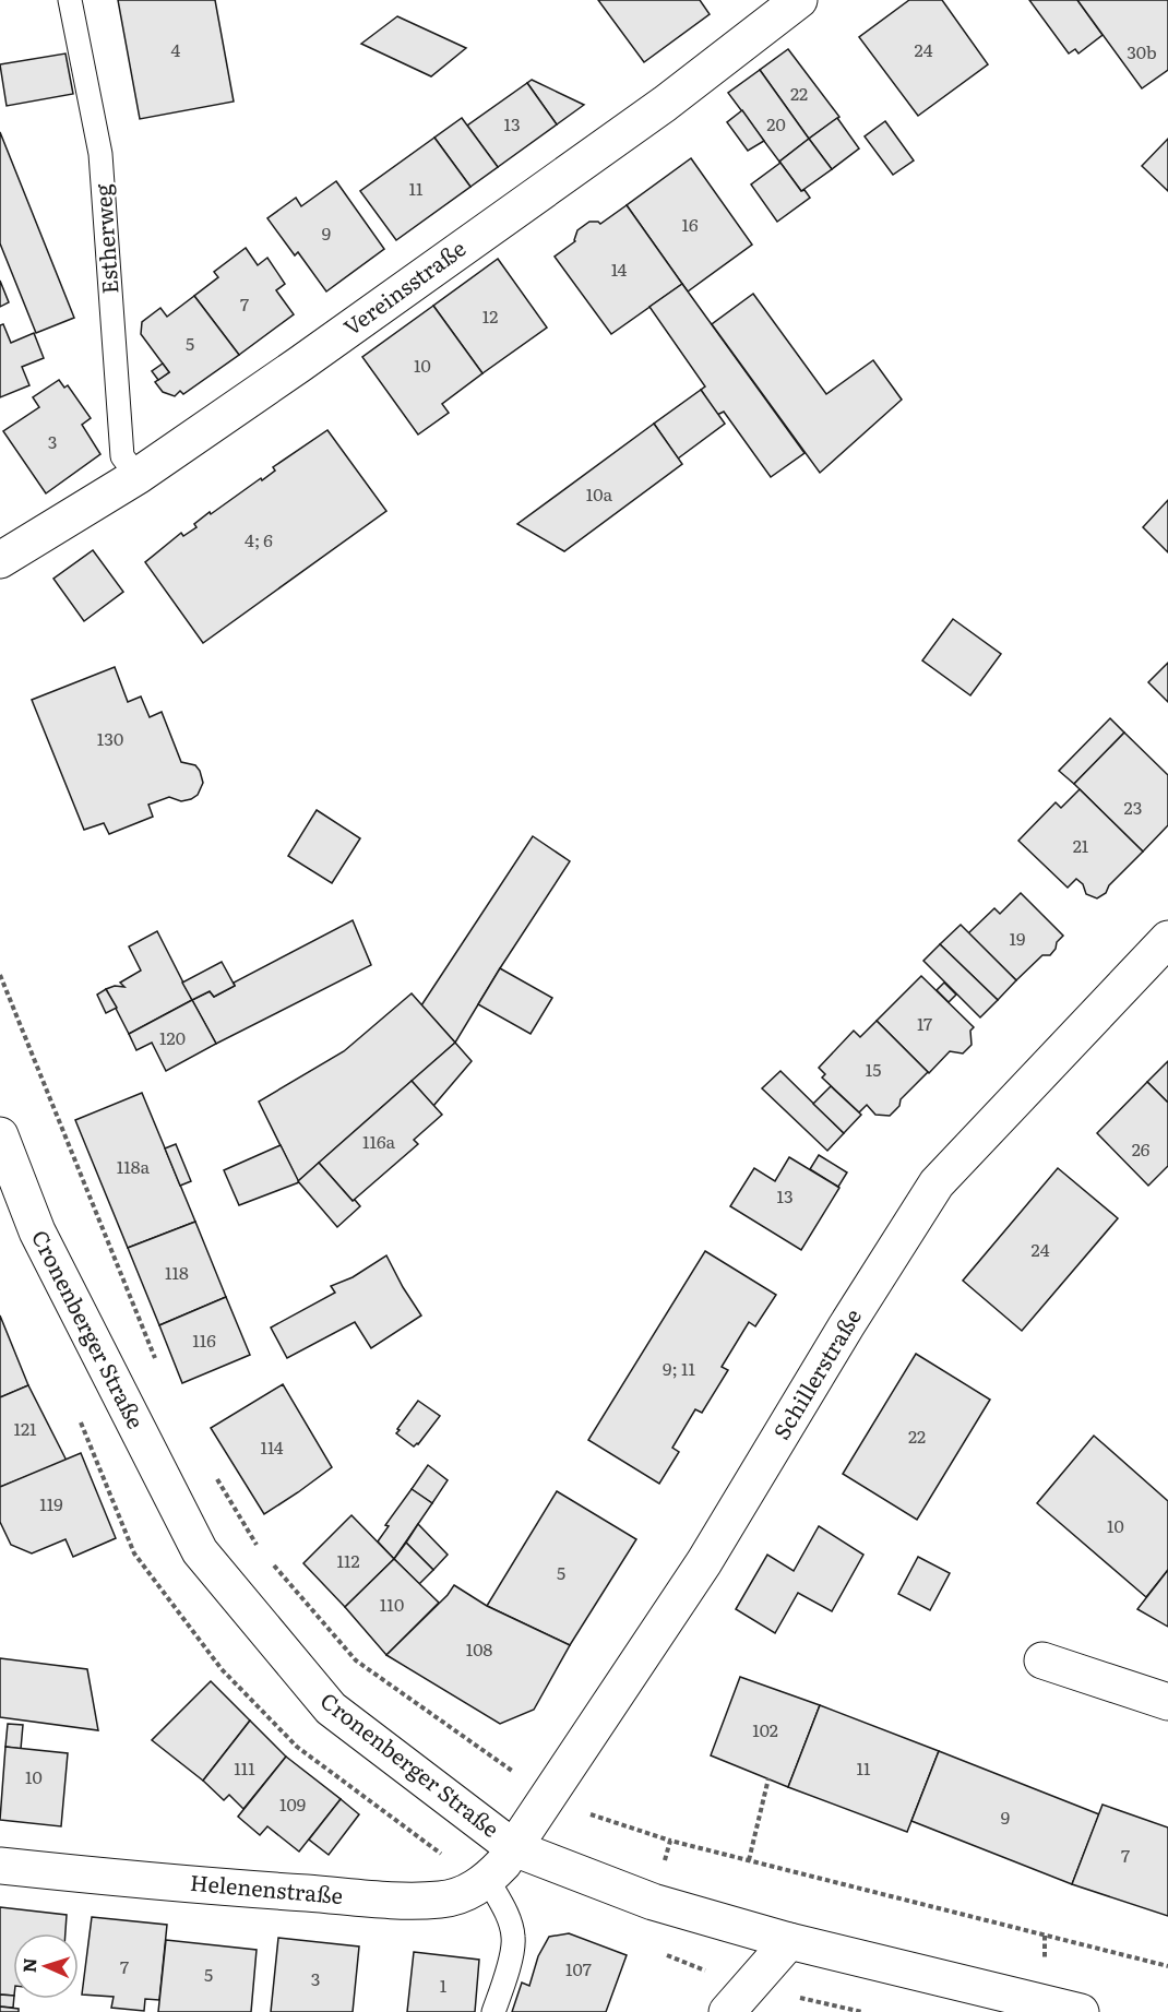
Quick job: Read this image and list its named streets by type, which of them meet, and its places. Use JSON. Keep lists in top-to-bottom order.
{
  "streets": {
    "street": [
      "Vereinsstraße",
      "Cronenberger Straße",
      "Schillerstraße",
      "Helenenstraße"
    ],
    "lane": ["Estherweg"]
  },
  "crossings": [
    ["Estherweg", "Vereinsstraße"],
    ["Cronenberger Straße", "Schillerstraße"],
    ["Cronenberger Straße", "Helenenstraße"],
    ["Schillerstraße", "Helenenstraße"]
  ],
  "house_numbers": [
    "4",
    "24",
    "30b",
    "22",
    "13",
    "20",
    "11",
    "16",
    "9",
    "14",
    "7",
    "12",
    "5",
    "10",
    "3",
    "10a",
    "4; 6",
    "130",
    "23",
    "21",
    "19",
    "17",
    "120",
    "15",
    "116a",
    "26",
    "118a",
    "13",
    "24",
    "118",
    "116",
    "9; 11",
    "121",
    "22",
    "114",
    "119",
    "10",
    "112",
    "5",
    "110",
    "108",
    "102",
    "111",
    "11",
    "10",
    "109",
    "9",
    "7",
    "7",
    "107",
    "5",
    "3",
    "1"
  ],
  "north": "left"
}
